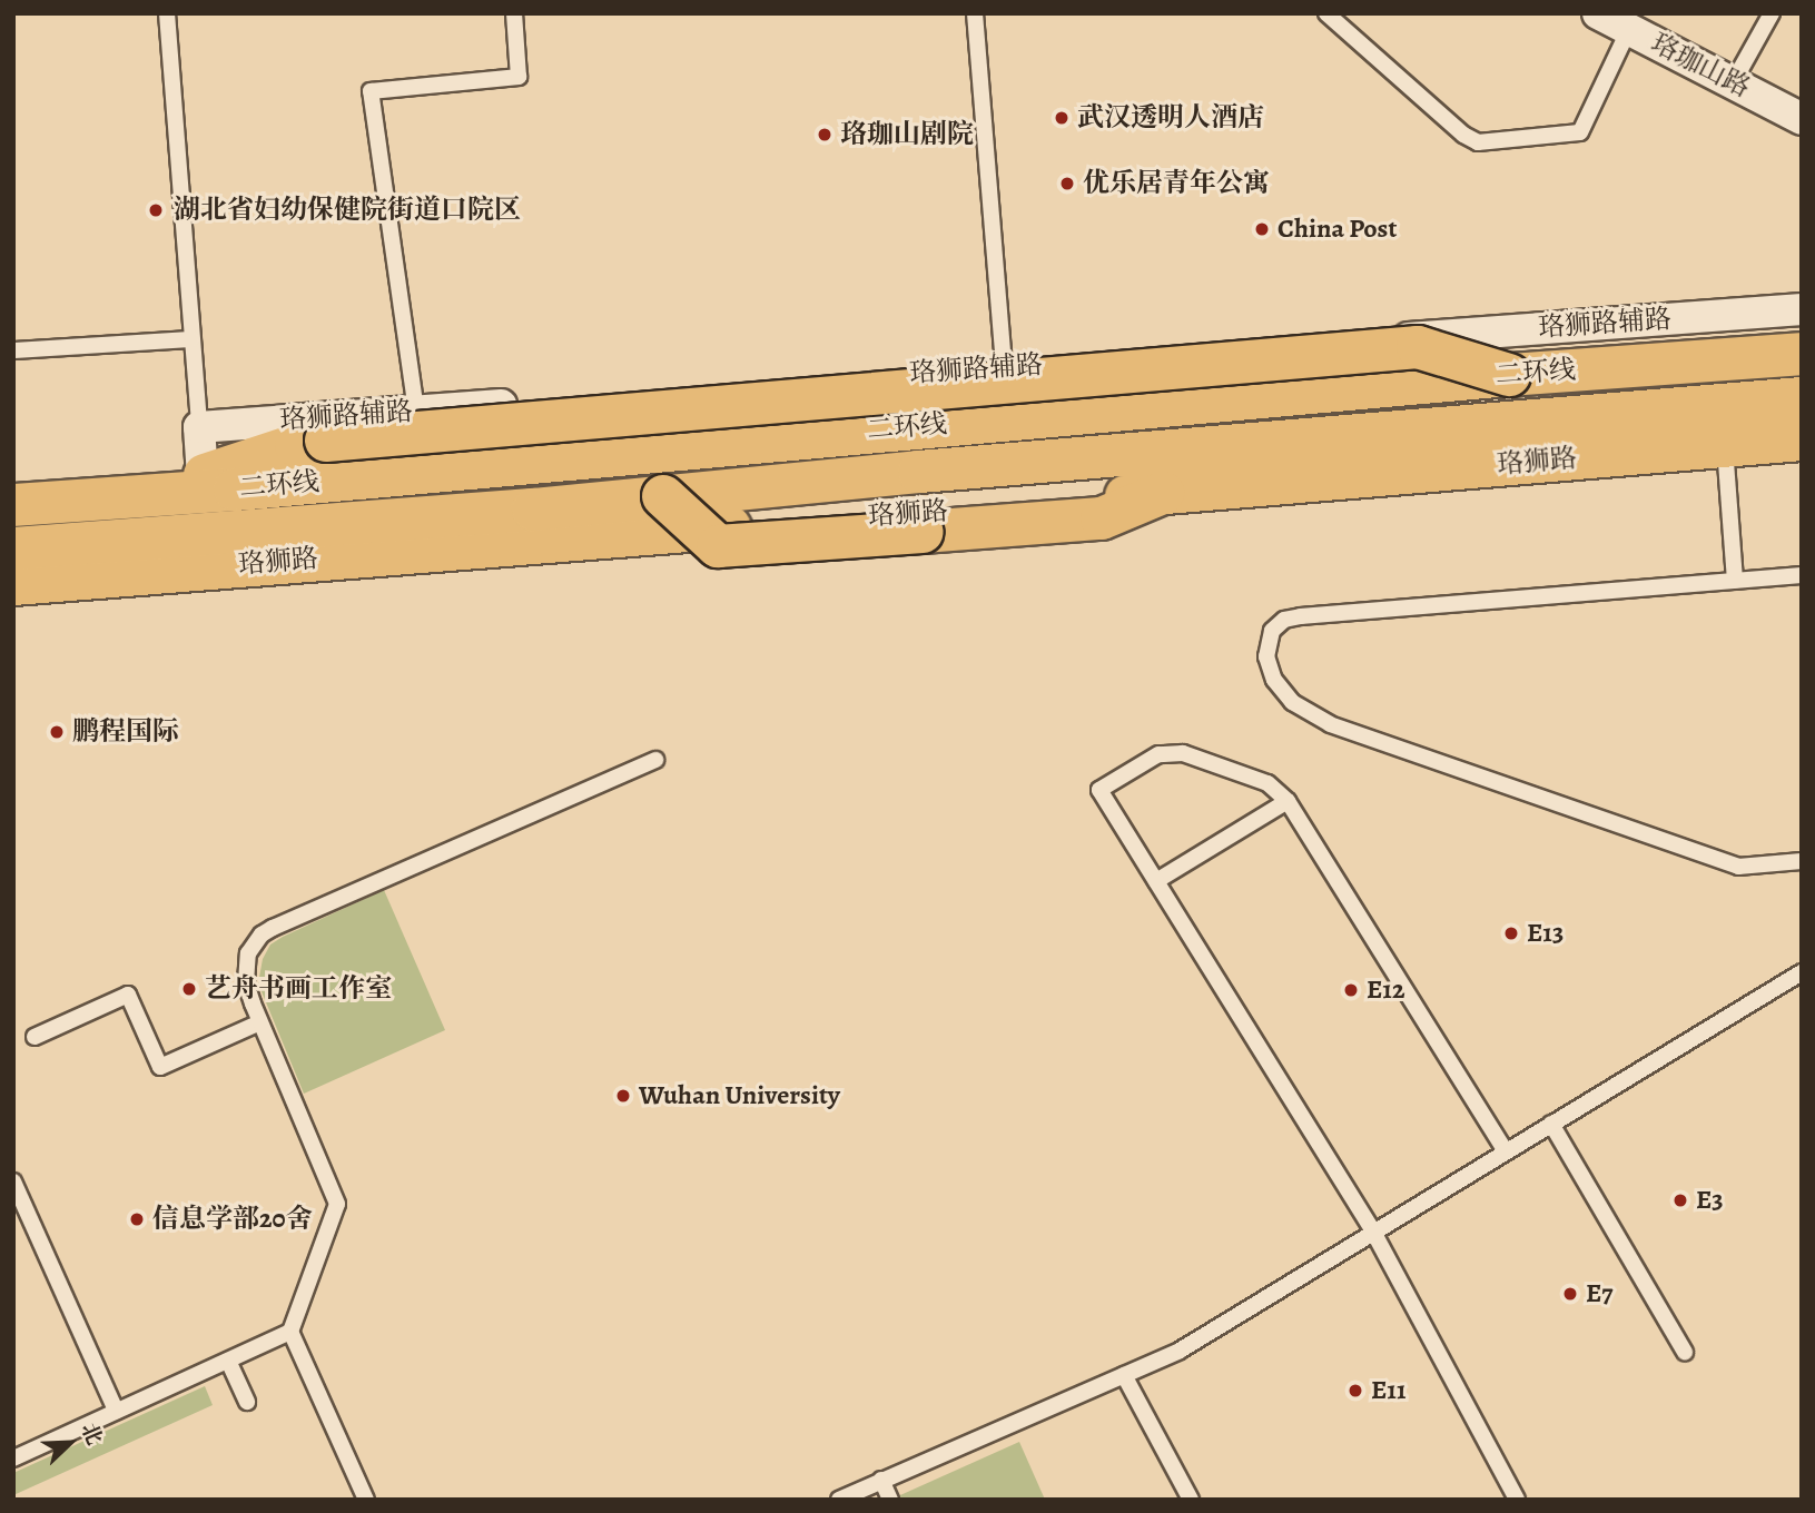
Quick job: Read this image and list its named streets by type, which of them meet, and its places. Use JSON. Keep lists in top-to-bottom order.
{
  "streets": {
    "main road": ["二环线", "珞狮路"],
    "street": ["珞珈山路", "珞狮路辅路"]
  },
  "places": [
    "武汉透明人酒店",
    "珞珈山剧院",
    "优乐居青年公寓",
    "湖北省妇幼保健院街道口院区",
    "China Post",
    "鹏程国际",
    "E13",
    "艺舟书画工作室",
    "E12",
    "Wuhan University",
    "E3",
    "信息学部20舍",
    "E7",
    "E11"
  ],
  "north": "top right"
}
